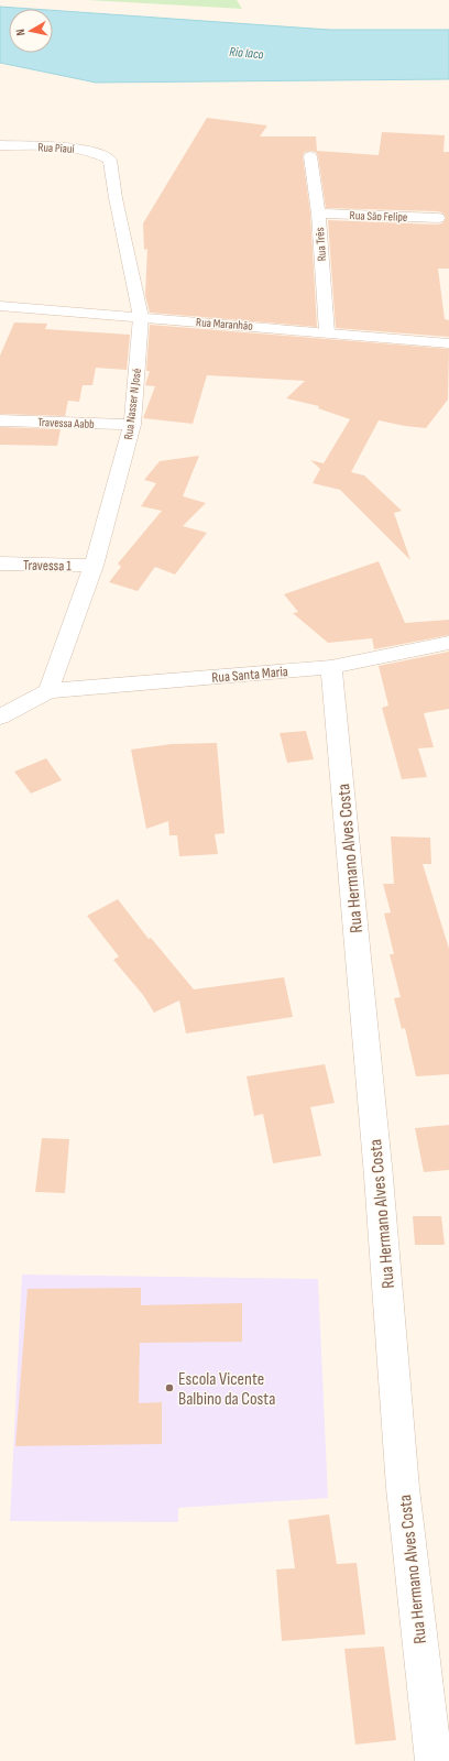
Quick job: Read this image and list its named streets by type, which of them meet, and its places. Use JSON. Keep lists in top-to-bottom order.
{
  "streets": {
    "street": [
      "Rua Piauí",
      "Rua São Felipe",
      "Rua Três",
      "Rua Maranhão",
      "Rua Nasser N José",
      "Travessa Aabb",
      "Travessa 1",
      "Rua Santa Maria",
      "Rua Hermano Alves Costa"
    ]
  },
  "crossings": [
    ["Rua Piauí", "Rua Nasser N José"],
    ["Rua São Felipe", "Rua Três"],
    ["Rua Três", "Rua Maranhão"],
    ["Rua Maranhão", "Rua Nasser N José"],
    ["Rua Nasser N José", "Travessa Aabb"],
    ["Rua Nasser N José", "Travessa 1"],
    ["Rua Nasser N José", "Rua Santa Maria"],
    ["Rua Santa Maria", "Rua Hermano Alves Costa"]
  ],
  "water": ["Rio Iaco"],
  "places": ["Escola Vicente Balbino da Costa"],
  "north": "left"
}
